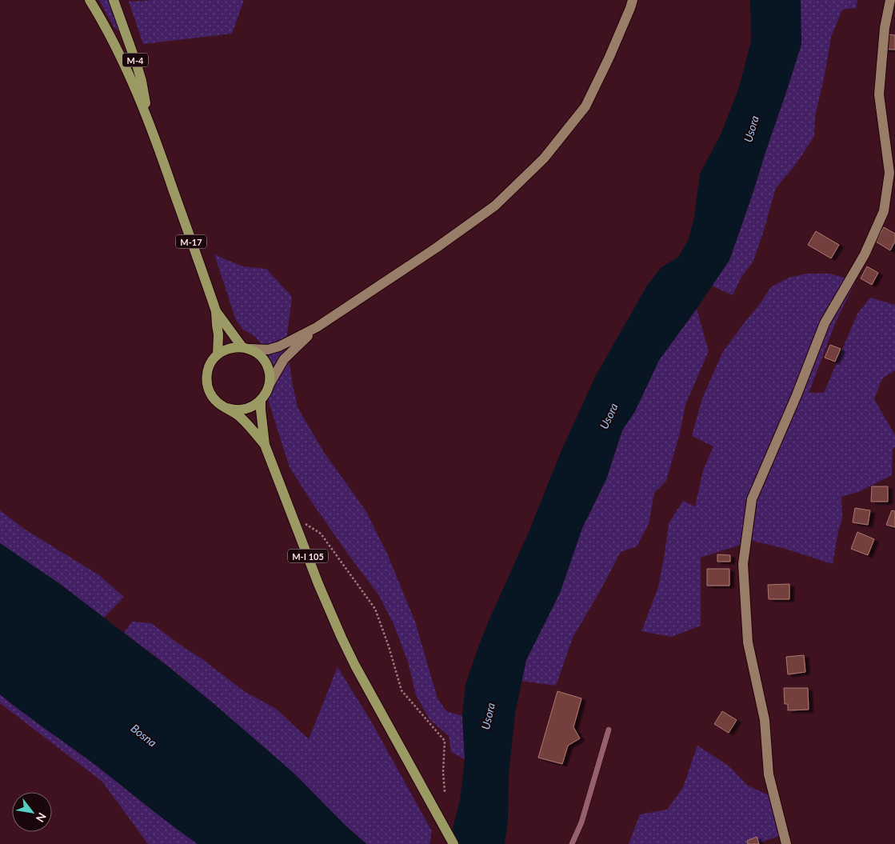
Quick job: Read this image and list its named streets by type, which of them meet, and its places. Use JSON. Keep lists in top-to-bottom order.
{
  "streets": {
    "main road": ["M-4", "M-17", "M-I 105"]
  },
  "crossings": [
    ["M-4", "M-17"],
    ["M-17", "M-I 105"]
  ],
  "water": ["Usora", "Bosna"],
  "north": "bottom right"
}
